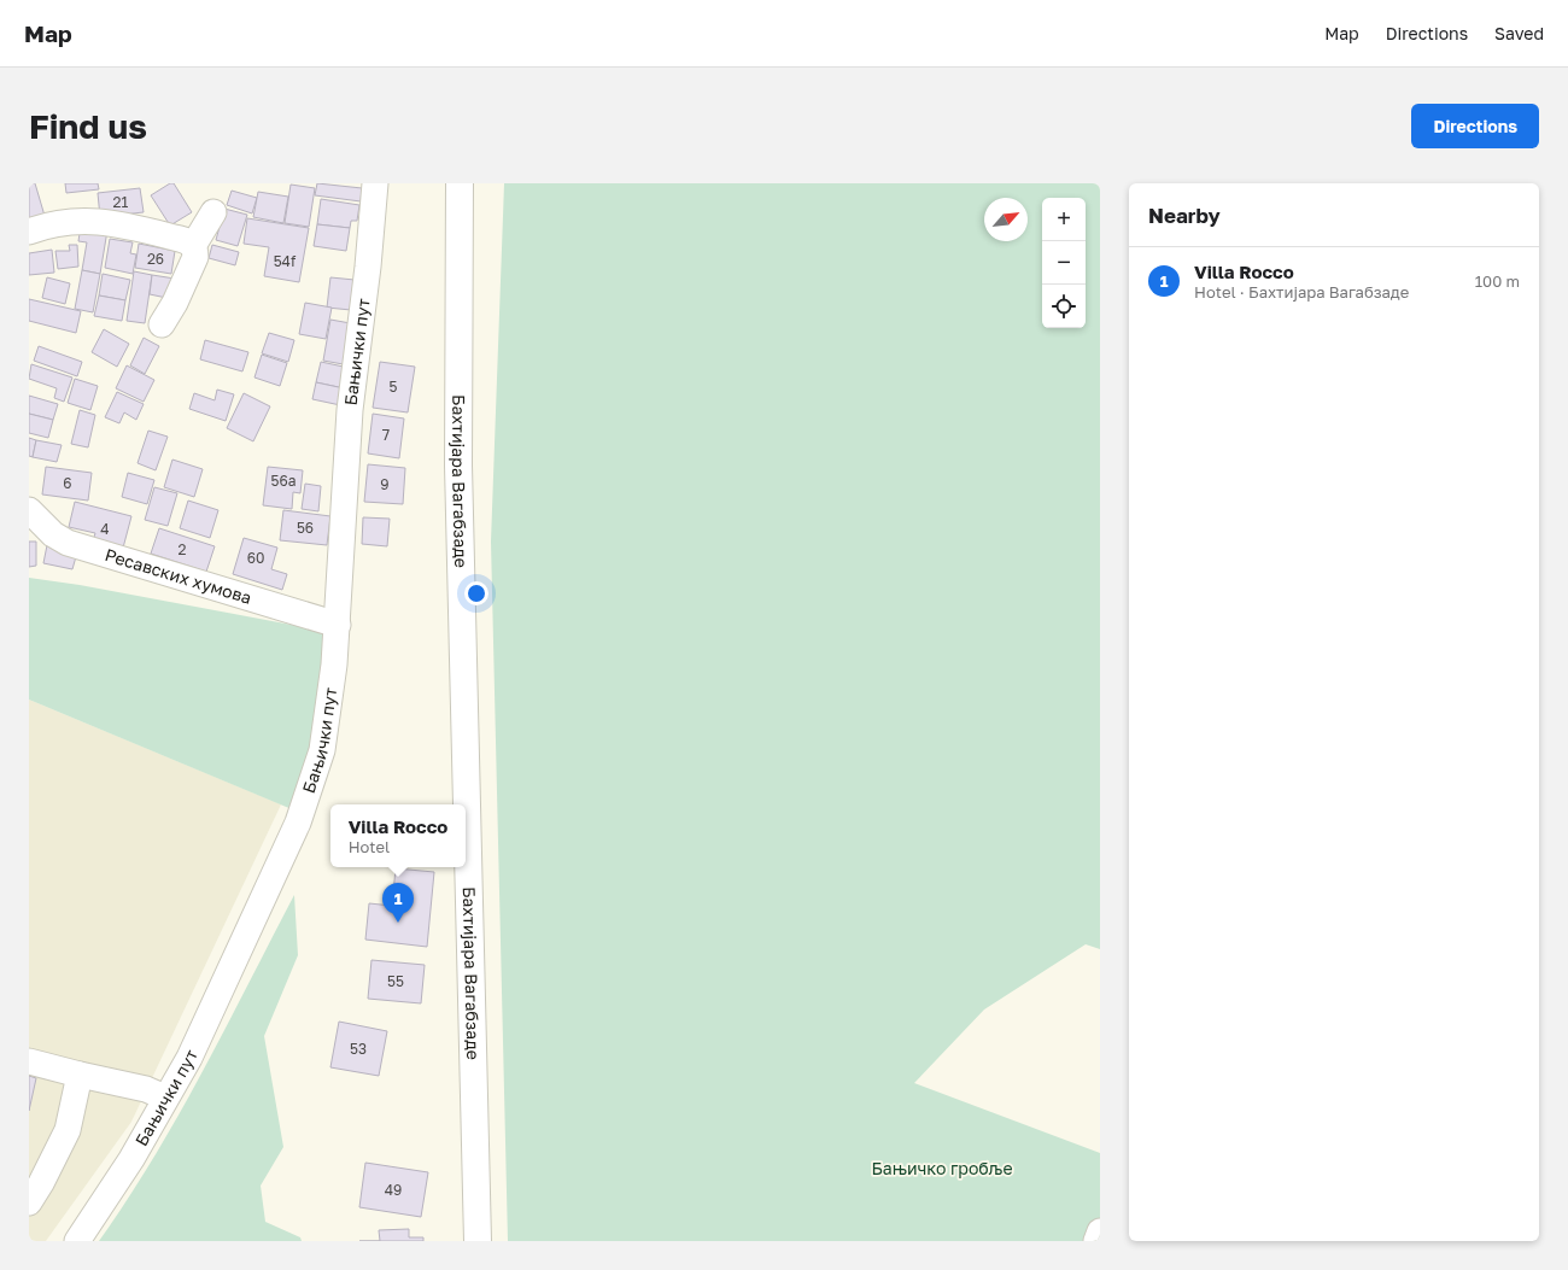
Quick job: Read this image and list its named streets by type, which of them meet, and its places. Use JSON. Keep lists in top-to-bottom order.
{
  "streets": {
    "main road": ["Бахтијара Вагабзаде"],
    "street": ["Бањички пут", "Ресавских хумова"]
  },
  "crossings": [
    ["Бањички пут", "Ресавских хумова"]
  ],
  "parks": ["Бањичко гробље"],
  "house_numbers": [
    "21",
    "26",
    "54f",
    "5",
    "7",
    "56a",
    "6",
    "9",
    "56",
    "4",
    "2",
    "60",
    "55",
    "53",
    "49"
  ],
  "north": "top right",
  "page": {
    "header": "Map",
    "nav": ["Map", "Directions", "Saved"],
    "buttons": "Directions",
    "title": "Find us",
    "heading": "Nearby",
    "map_buttons": ["+", "−"],
    "list": [
      {
        "mark": "1",
        "name": "Villa Rocco",
        "note": "Hotel · Бахтијара Вагабзаде",
        "value": "100 m"
      }
    ],
    "popup": ["Villa Rocco", "Hotel"],
    "pins": "1"
  }
}
